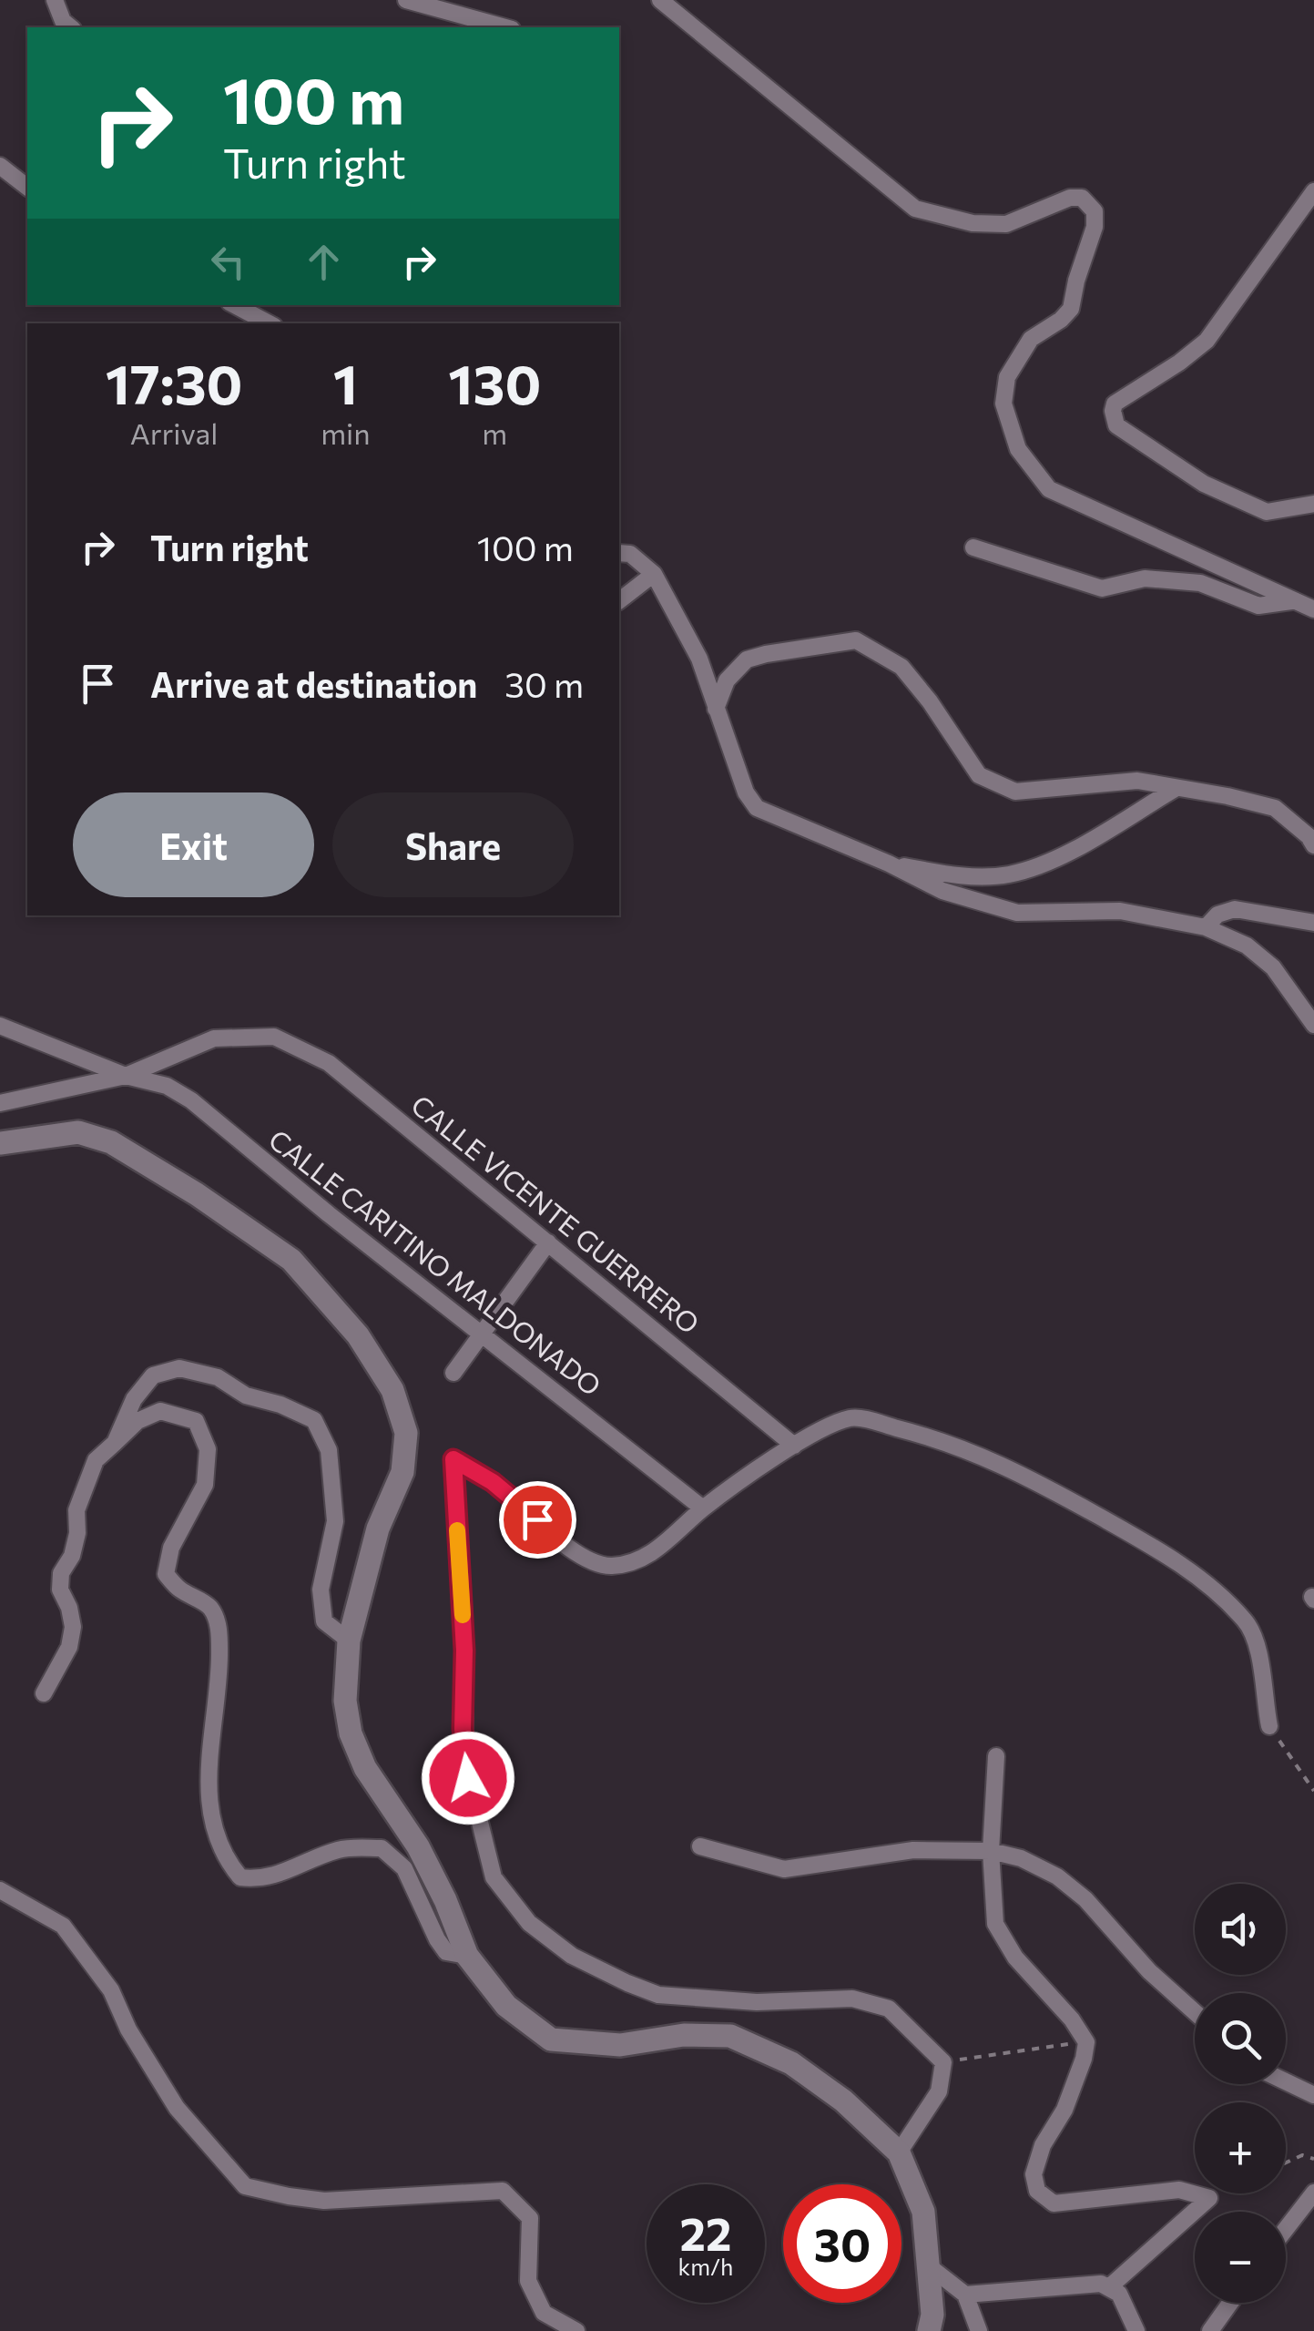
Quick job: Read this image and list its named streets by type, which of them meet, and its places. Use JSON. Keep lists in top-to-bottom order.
{
  "streets": {
    "street": ["CALLE VICENTE GUERRERO", "CALLE CARITINO MALDONADO"]
  },
  "crossings": [
    ["CALLE VICENTE GUERRERO", "CALLE CARITINO MALDONADO"]
  ],
  "page": {
    "turn": ["100 m", "Turn right"],
    "eta": [
      "17:30",
      "Arrival",
      "1",
      "min",
      "130",
      "m"
    ],
    "list": [
      {
        "name": "Turn right",
        "value": "100 m"
      },
      {
        "name": "Arrive at destination",
        "value": "30 m"
      }
    ],
    "buttons": ["Exit", "Share"],
    "map_buttons": ["+", "−"],
    "speed": "22 km/h",
    "limit": "30"
  }
}
